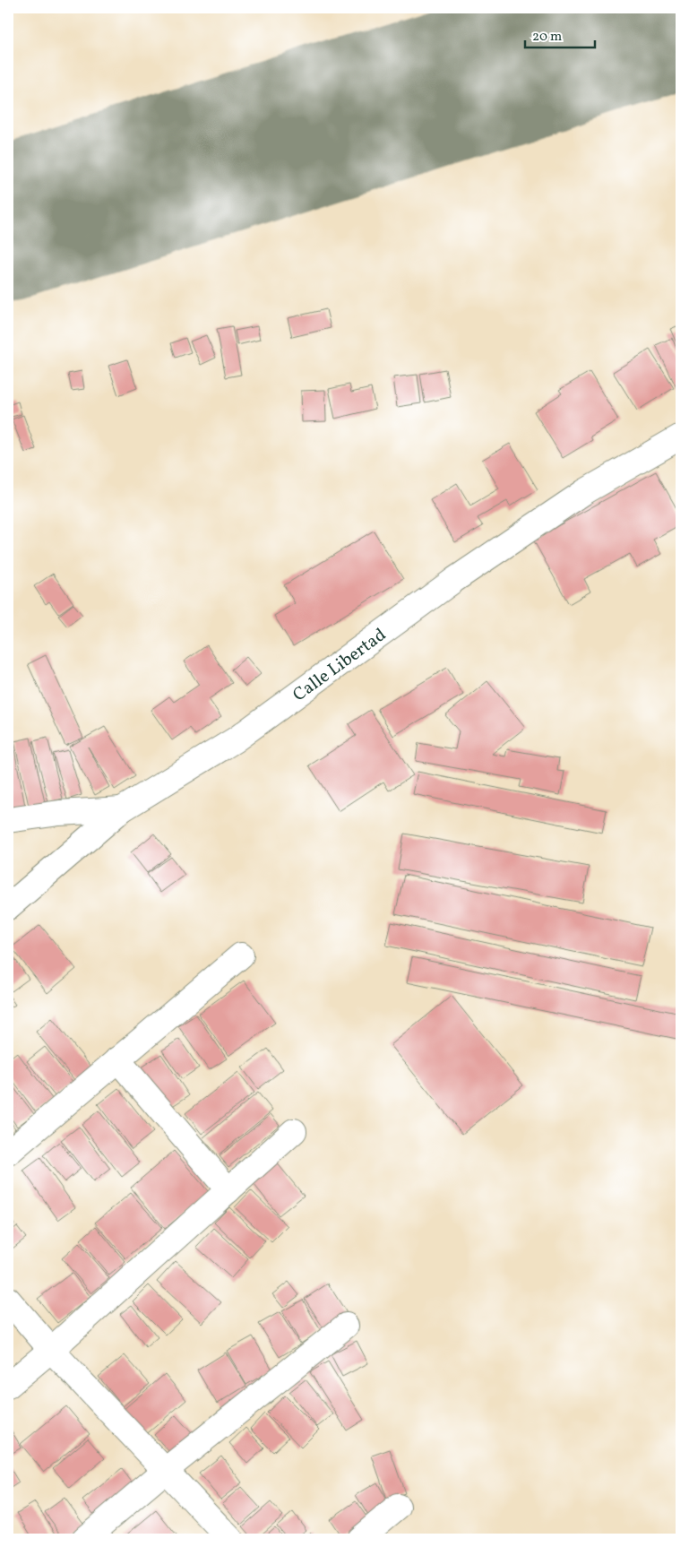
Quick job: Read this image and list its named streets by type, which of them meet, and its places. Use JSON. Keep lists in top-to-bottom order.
{
  "streets": {
    "street": ["Calle Libertad"]
  },
  "scale_bar": "20 m"
}
